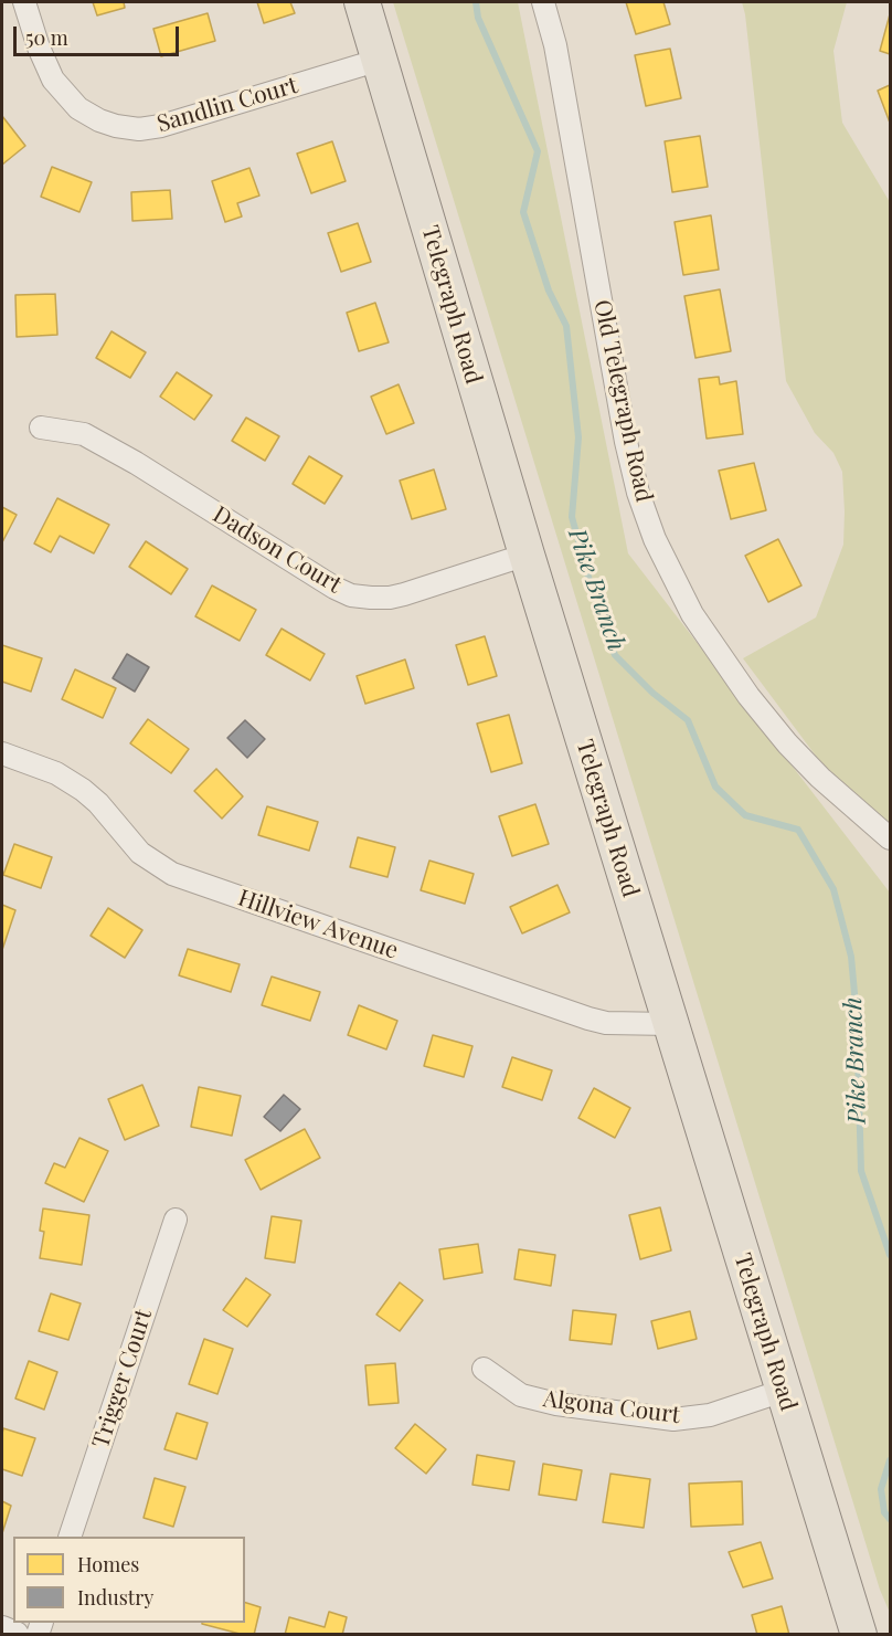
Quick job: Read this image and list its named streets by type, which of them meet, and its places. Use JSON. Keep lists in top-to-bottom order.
{
  "streets": {
    "main road": ["Telegraph Road"],
    "street": [
      "Sandlin Court",
      "Old Telegraph Road",
      "Dadson Court",
      "Hillview Avenue",
      "Trigger Court",
      "Algona Court"
    ]
  },
  "crossings": [
    ["Sandlin Court", "Telegraph Road"],
    ["Telegraph Road", "Dadson Court"],
    ["Telegraph Road", "Hillview Avenue"],
    ["Telegraph Road", "Algona Court"]
  ],
  "water": ["Pike Branch"],
  "legend": ["Homes", "Industry"],
  "scale_bar": "50 m"
}
